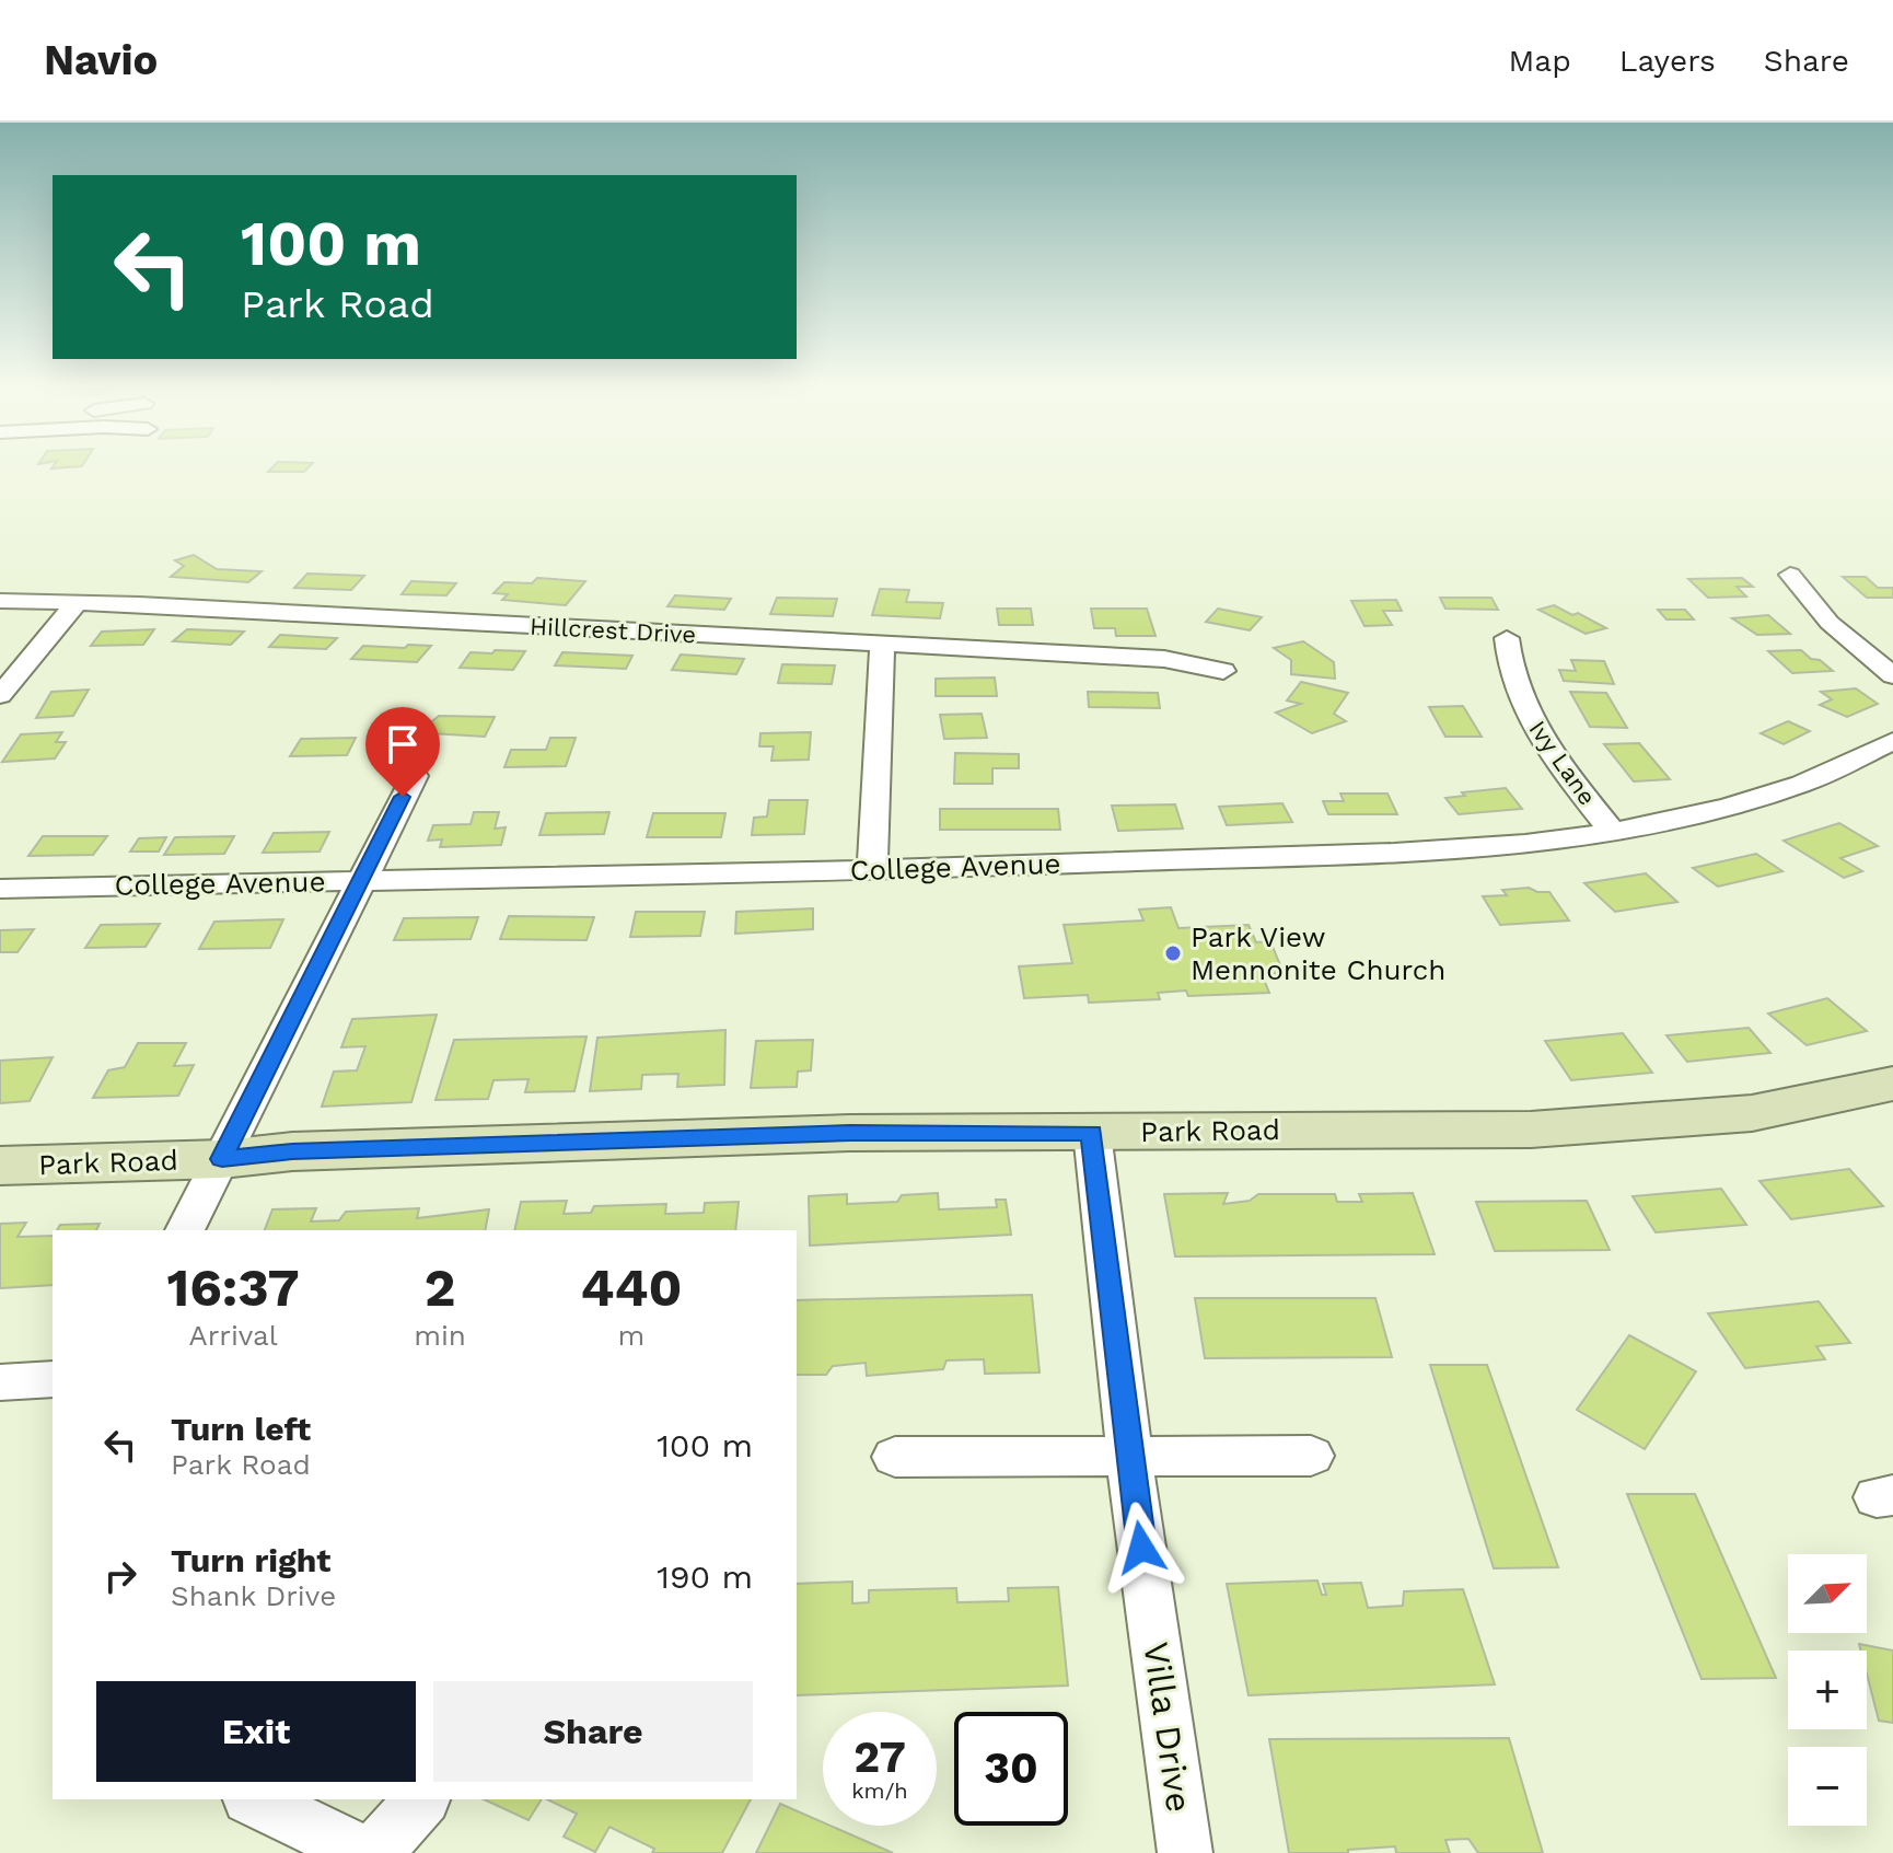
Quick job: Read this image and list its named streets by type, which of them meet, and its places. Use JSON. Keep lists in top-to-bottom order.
{
  "streets": {
    "street": [
      "Hillcrest Drive",
      "Ivy Lane",
      "College Avenue",
      "Park Road",
      "Villa Drive"
    ]
  },
  "crossings": [
    ["Ivy Lane", "College Avenue"],
    ["Park Road", "Villa Drive"]
  ],
  "places": ["Park View Mennonite Church"],
  "north": "top right",
  "page": {
    "header": "Navio",
    "nav": ["Map", "Layers", "Share"],
    "turn": ["100 m", "Park Road"],
    "eta": [
      "16:37",
      "Arrival",
      "2",
      "min",
      "440",
      "m"
    ],
    "list": [
      {
        "name": "Turn left",
        "note": "Park Road",
        "value": "100 m"
      },
      {
        "name": "Turn right",
        "note": "Shank Drive",
        "value": "190 m"
      }
    ],
    "map_buttons": ["+", "−"],
    "buttons": ["Exit", "Share"],
    "speed": "27 km/h",
    "limit": "30"
  }
}
